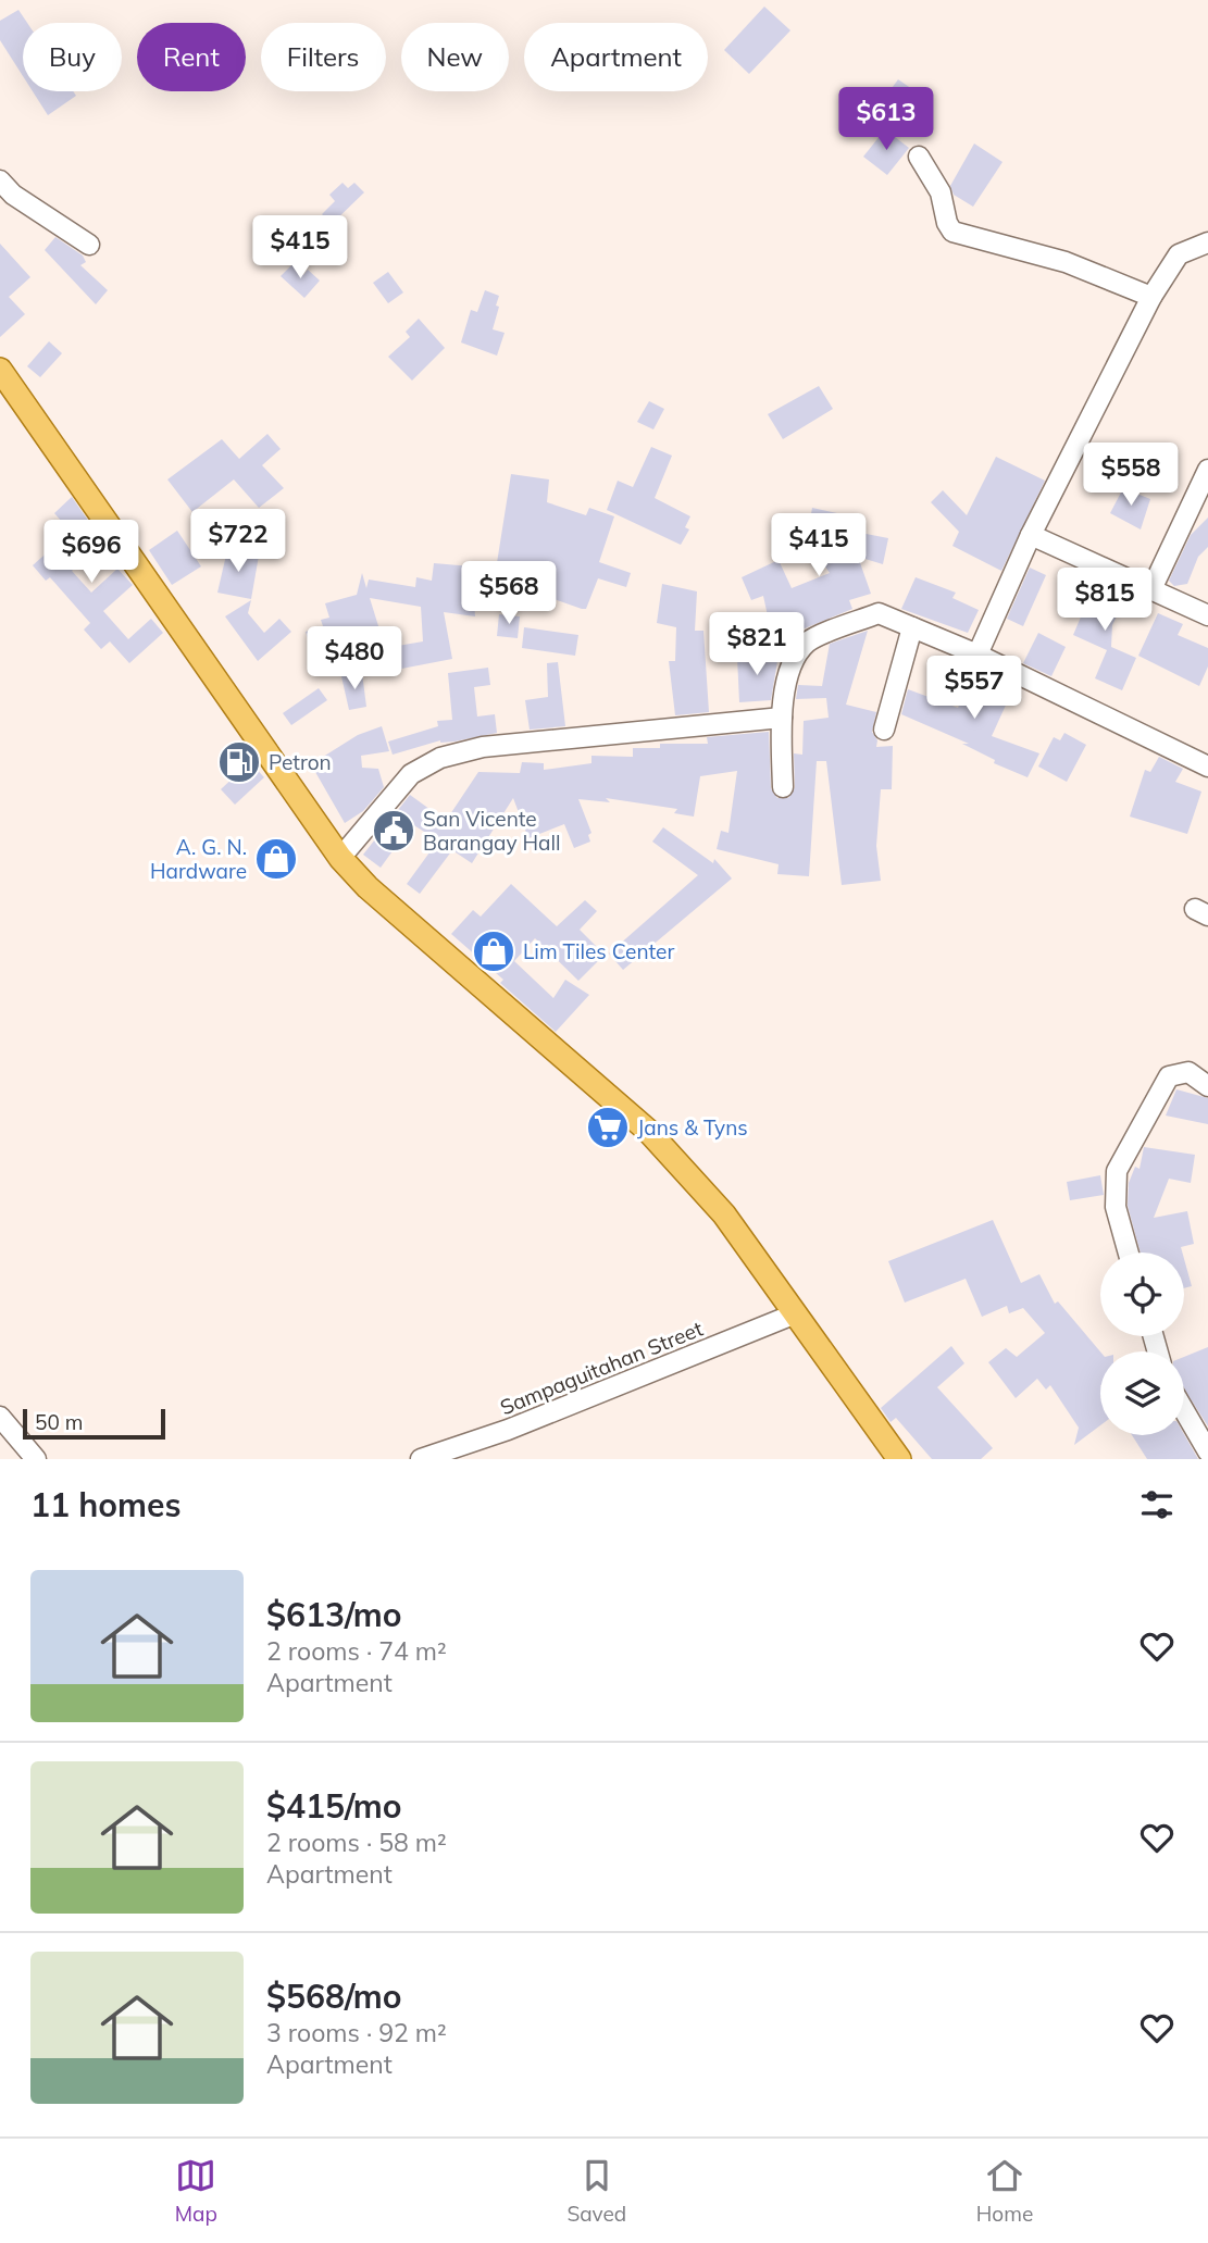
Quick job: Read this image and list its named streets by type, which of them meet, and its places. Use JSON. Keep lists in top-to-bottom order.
{
  "streets": {
    "street": ["Sampaguitahan Street"]
  },
  "places": {
    "fuel station": ["Petron"],
    "public building": ["San Vicente Barangay Hall"],
    "shop": ["A. G. N. Hardware", "Lim Tiles Center"],
    "supermarket": ["Jans & Tyns"]
  },
  "scale_bar": "50 m",
  "page": {
    "chip": [
      "Buy",
      "Rent",
      "Filters",
      "New",
      "Apartment"
    ],
    "price": [
      "$613",
      "$415",
      "$558",
      "$722",
      "$415",
      "$696",
      "$568",
      "$815",
      "$821",
      "$480",
      "$557"
    ],
    "scale": "50 m",
    "heading": "11 homes",
    "list": [
      {
        "name": "$613/mo",
        "note": "2 rooms · 74 m² · Apartment"
      },
      {
        "name": "$415/mo",
        "note": "2 rooms · 58 m² · Apartment"
      },
      {
        "name": "$568/mo",
        "note": "3 rooms · 92 m² · Apartment"
      }
    ],
    "tabs": ["Map", "Saved", "Home"]
  }
}
